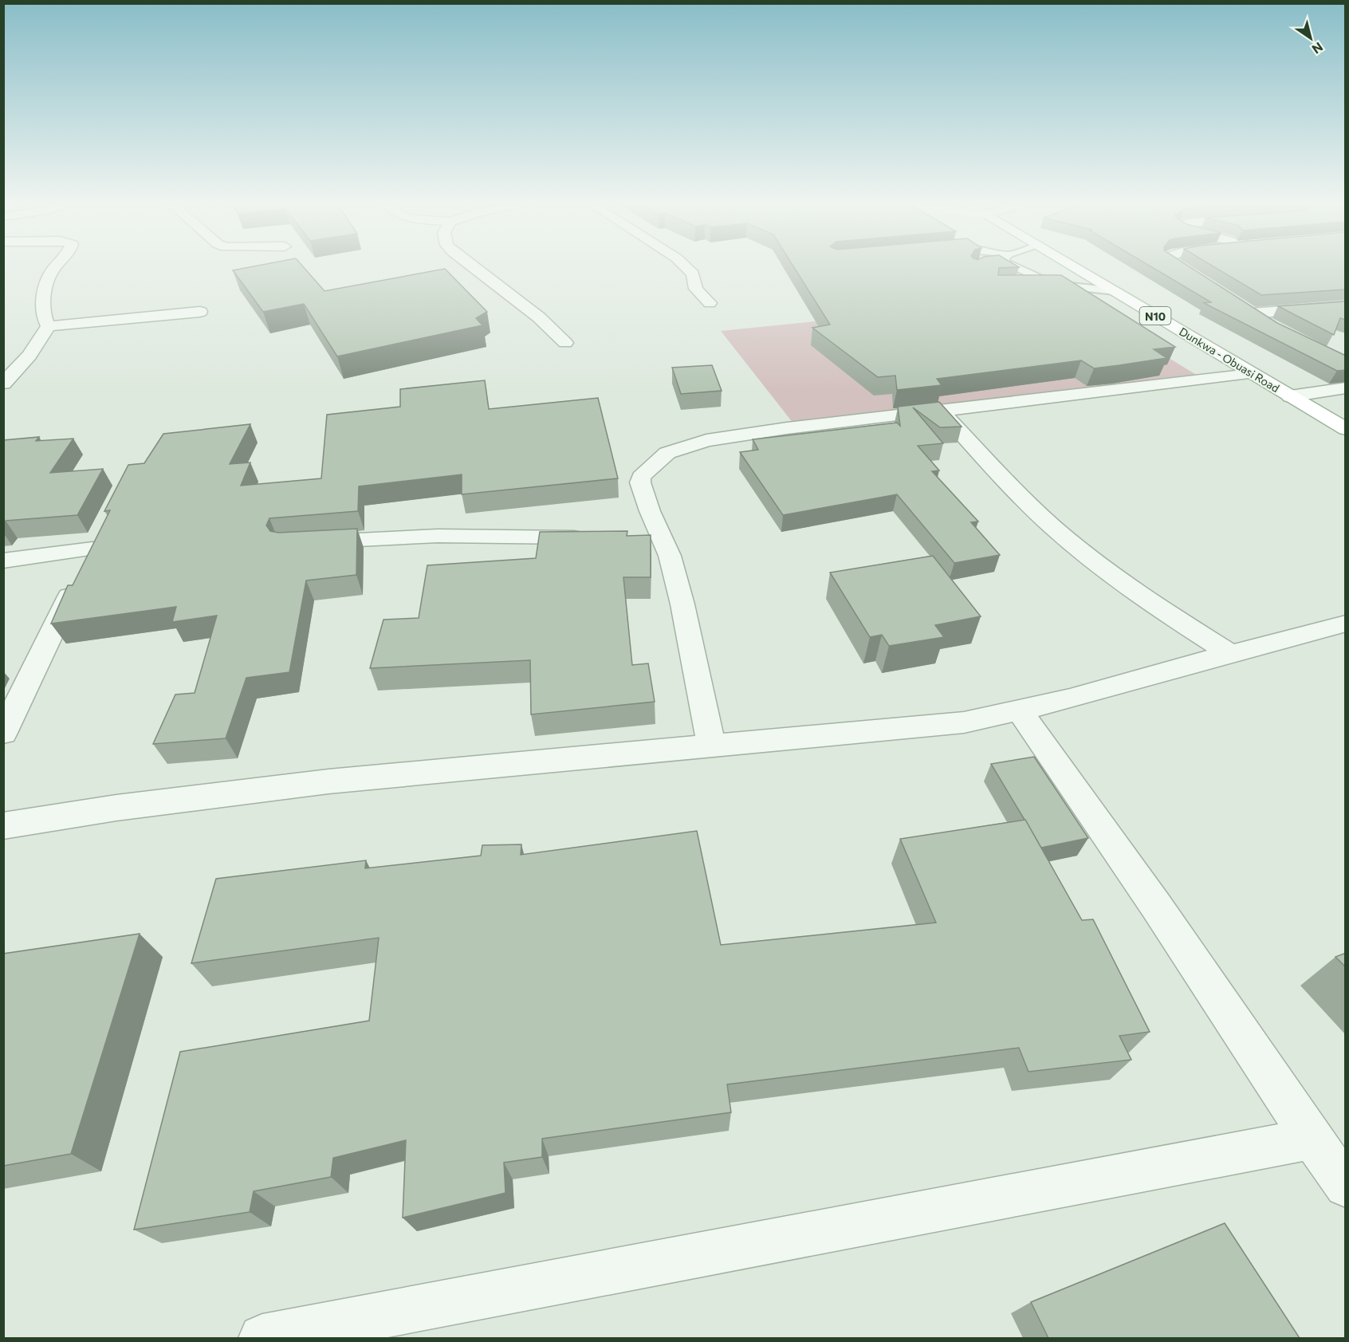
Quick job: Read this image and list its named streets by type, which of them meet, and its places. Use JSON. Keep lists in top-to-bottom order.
{
  "streets": {
    "main road": ["N10", "Dunkwa - Obuasi Road"]
  },
  "north": "bottom right"
}
